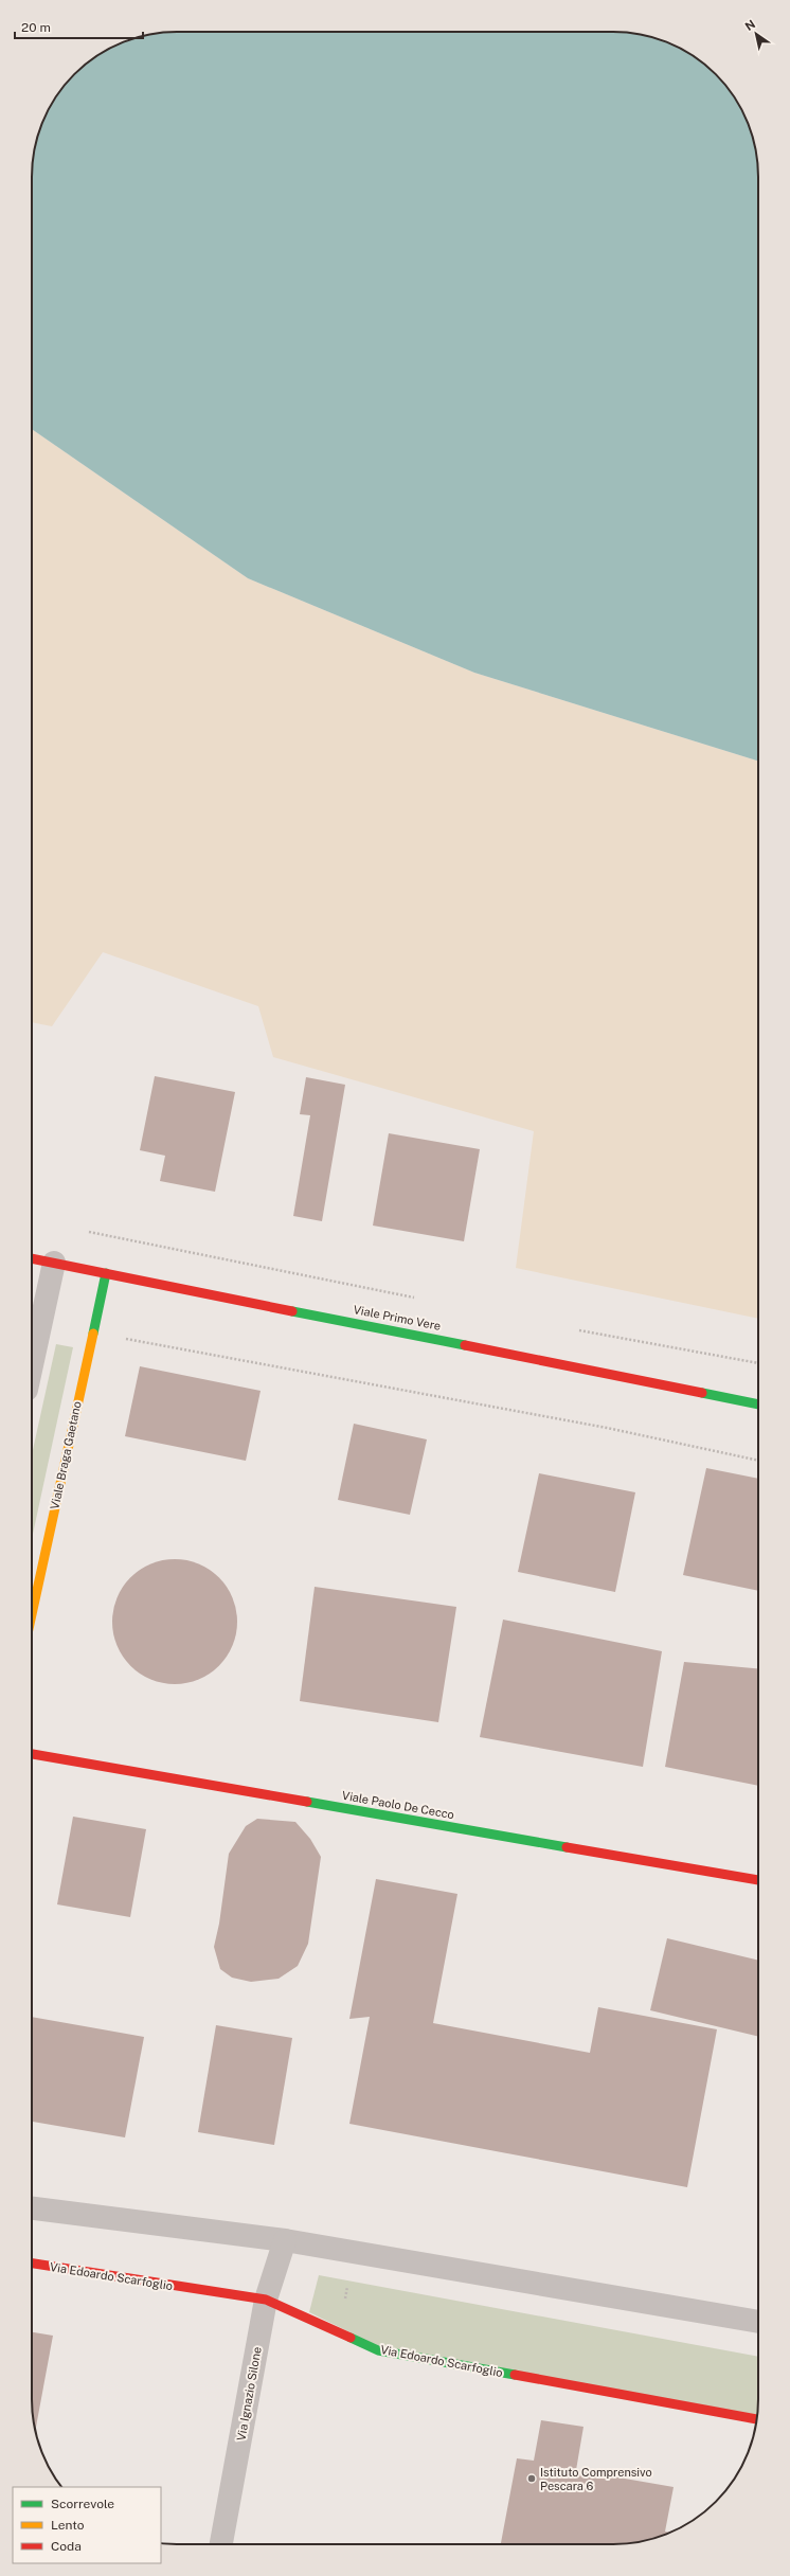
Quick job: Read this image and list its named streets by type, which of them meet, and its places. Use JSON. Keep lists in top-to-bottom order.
{
  "streets": {
    "street": [
      "Viale Primo Vere",
      "Viale Braga Gaetano",
      "Viale Paolo De Cecco",
      "Via Edoardo Scarfoglio",
      "Via Ignazio Silone"
    ]
  },
  "crossings": [
    ["Viale Primo Vere", "Viale Braga Gaetano"],
    ["Via Edoardo Scarfoglio", "Via Ignazio Silone"]
  ],
  "places": ["Istituto Comprensivo Pescara 6"],
  "legend": ["Scorrevole", "Lento", "Coda"],
  "scale_bar": "20 m",
  "north": "top left"
}
